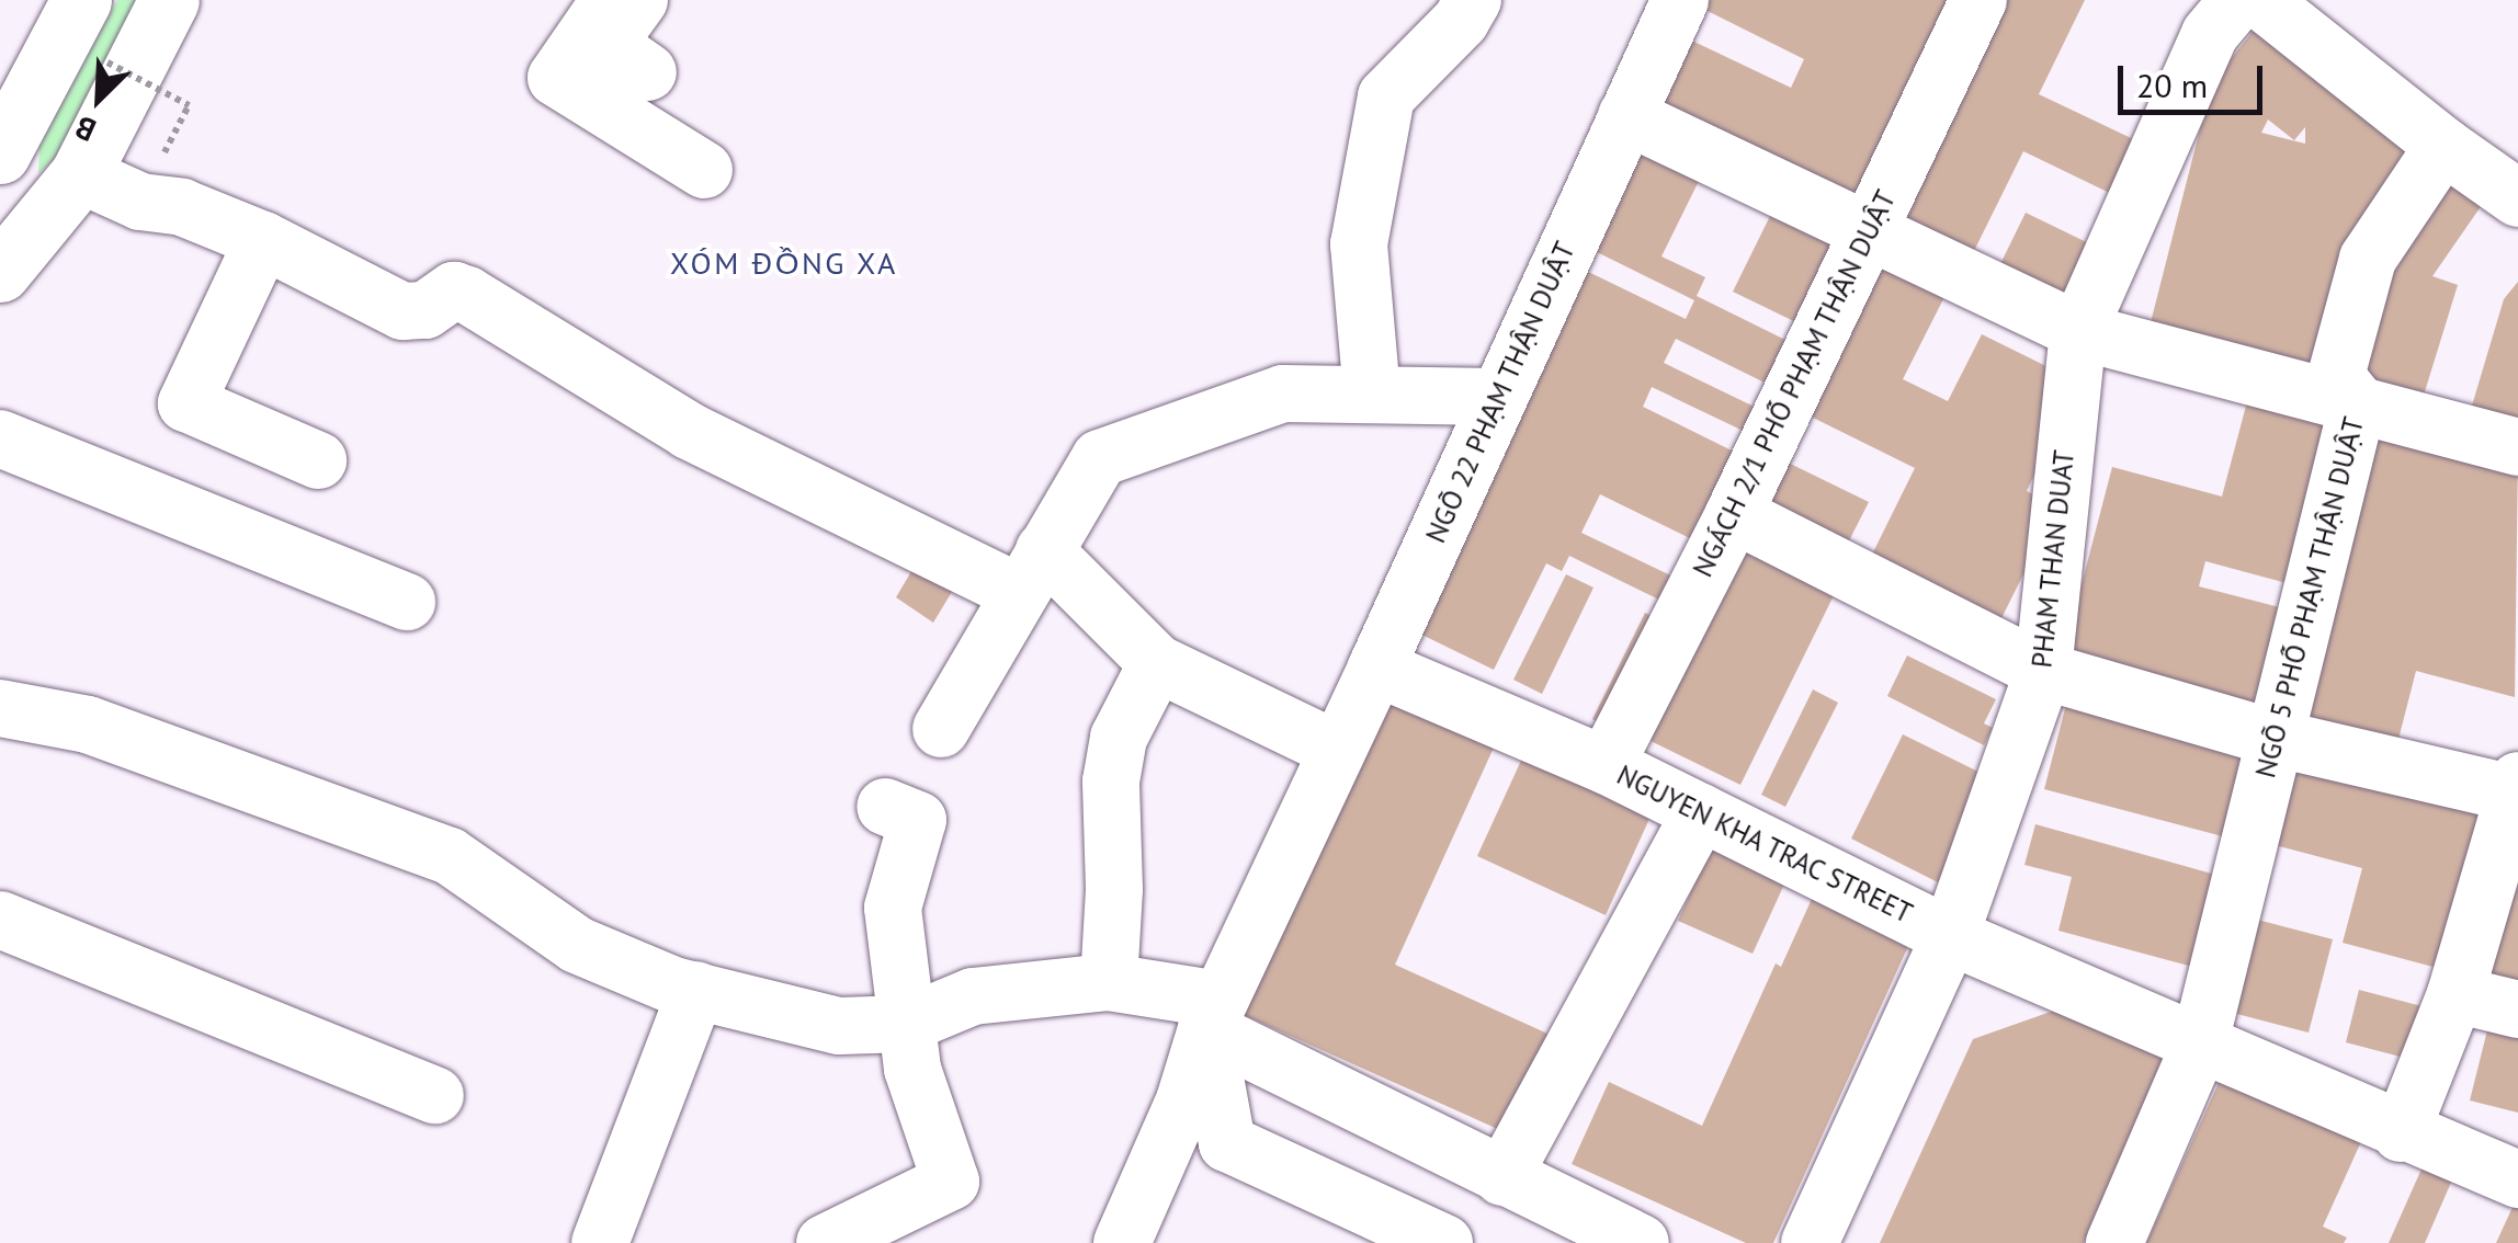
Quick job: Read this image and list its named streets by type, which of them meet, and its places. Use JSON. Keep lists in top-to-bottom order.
{
  "streets": {
    "street": [
      "NGÁCH 2/1 PHỐ PHẠM THẬN DUẬT",
      "NGÕ 22 PHẠM THẬN DUẬT",
      "PHAM THAN DUAT",
      "NGÕ 5 PHỐ PHẠM THẬN DUẬT",
      "NGUYEN KHA TRAC STREET"
    ]
  },
  "crossings": [
    ["NGÁCH 2/1 PHỐ PHẠM THẬN DUẬT", "NGUYEN KHA TRAC STREET"],
    ["NGÕ 22 PHẠM THẬN DUẬT", "NGUYEN KHA TRAC STREET"],
    ["PHAM THAN DUAT", "NGUYEN KHA TRAC STREET"],
    ["NGÕ 5 PHỐ PHẠM THẬN DUẬT", "NGUYEN KHA TRAC STREET"]
  ],
  "districts": ["XÓM ĐỒNG XA"],
  "scale_bar": "20 m",
  "north": "bottom left"
}
